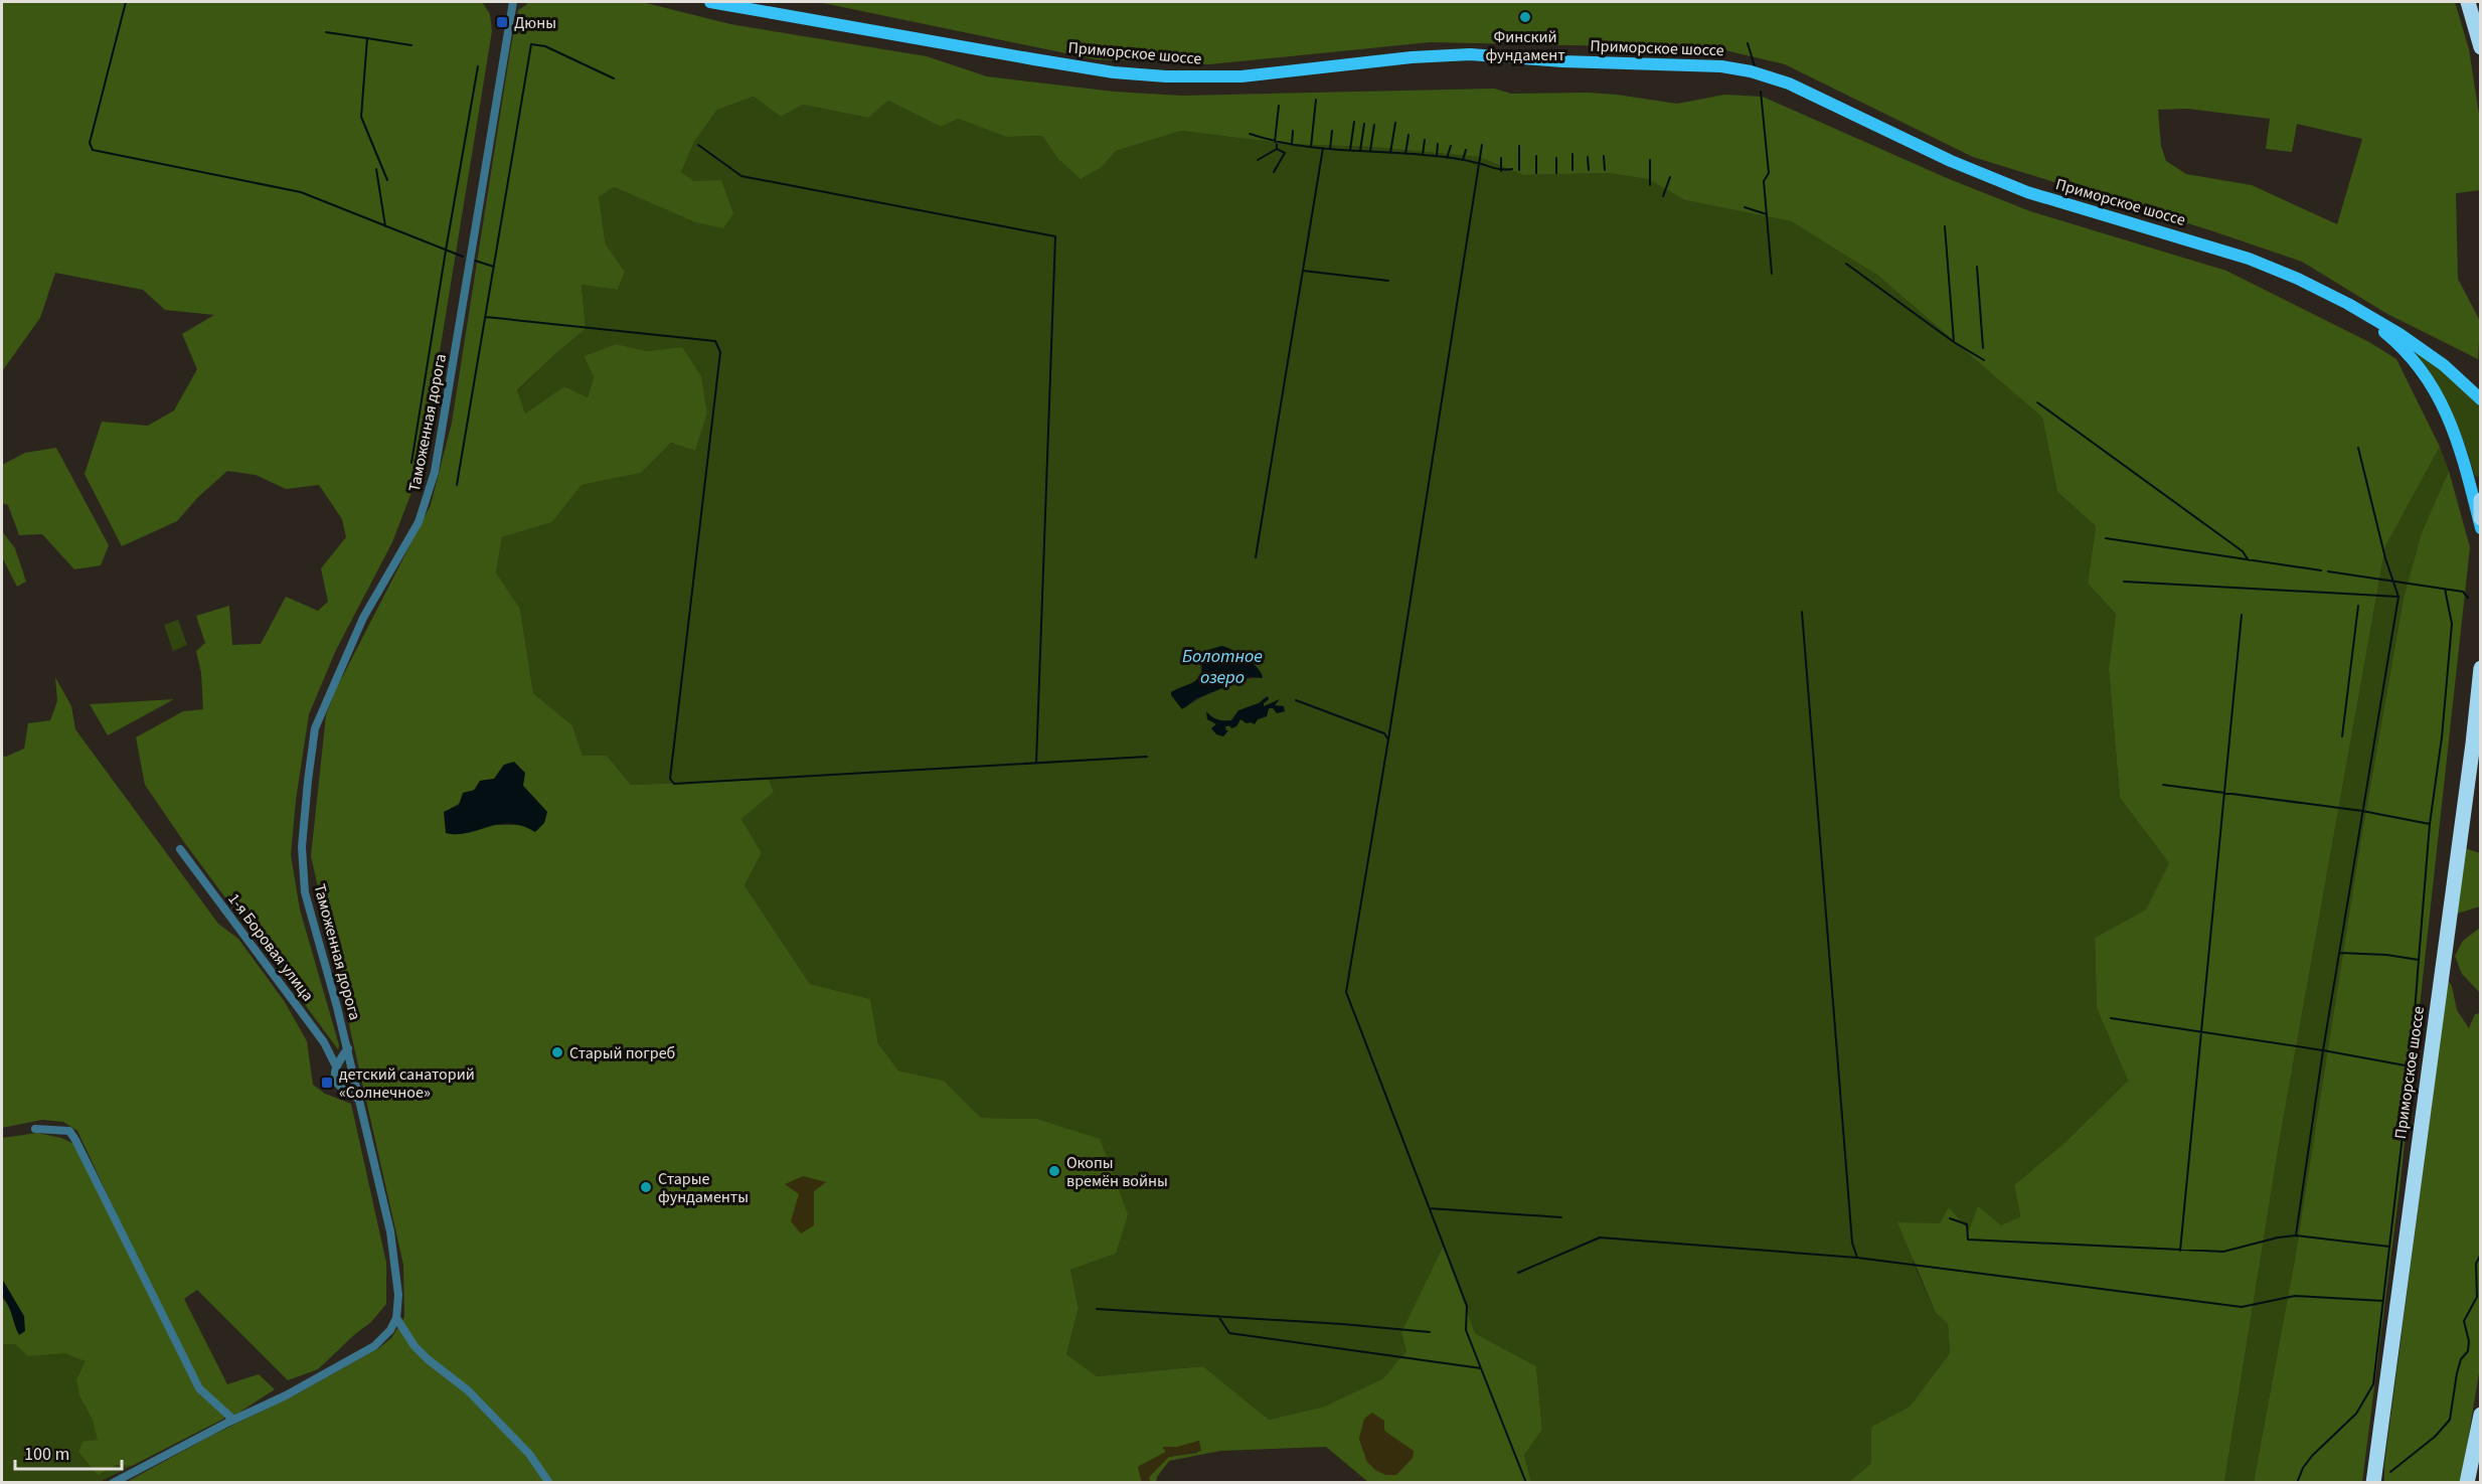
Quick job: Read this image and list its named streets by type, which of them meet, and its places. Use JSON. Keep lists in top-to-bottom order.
{
  "streets": {
    "highway": ["Приморское шоссе"],
    "street": ["Таможенная дорога", "1-я Боровая улица"]
  },
  "crossings": [
    ["Таможенная дорога", "1-я Боровая улица"]
  ],
  "water": ["Болотное озеро"],
  "places": {
    "other": [
      "Финский фундамент",
      "Старый погреб",
      "Окопы времён войны",
      "Старые фундаменты"
    ],
    "transit": ["Дюны", "детский санаторий «Солнечное»"]
  },
  "scale_bar": "100 m"
}
